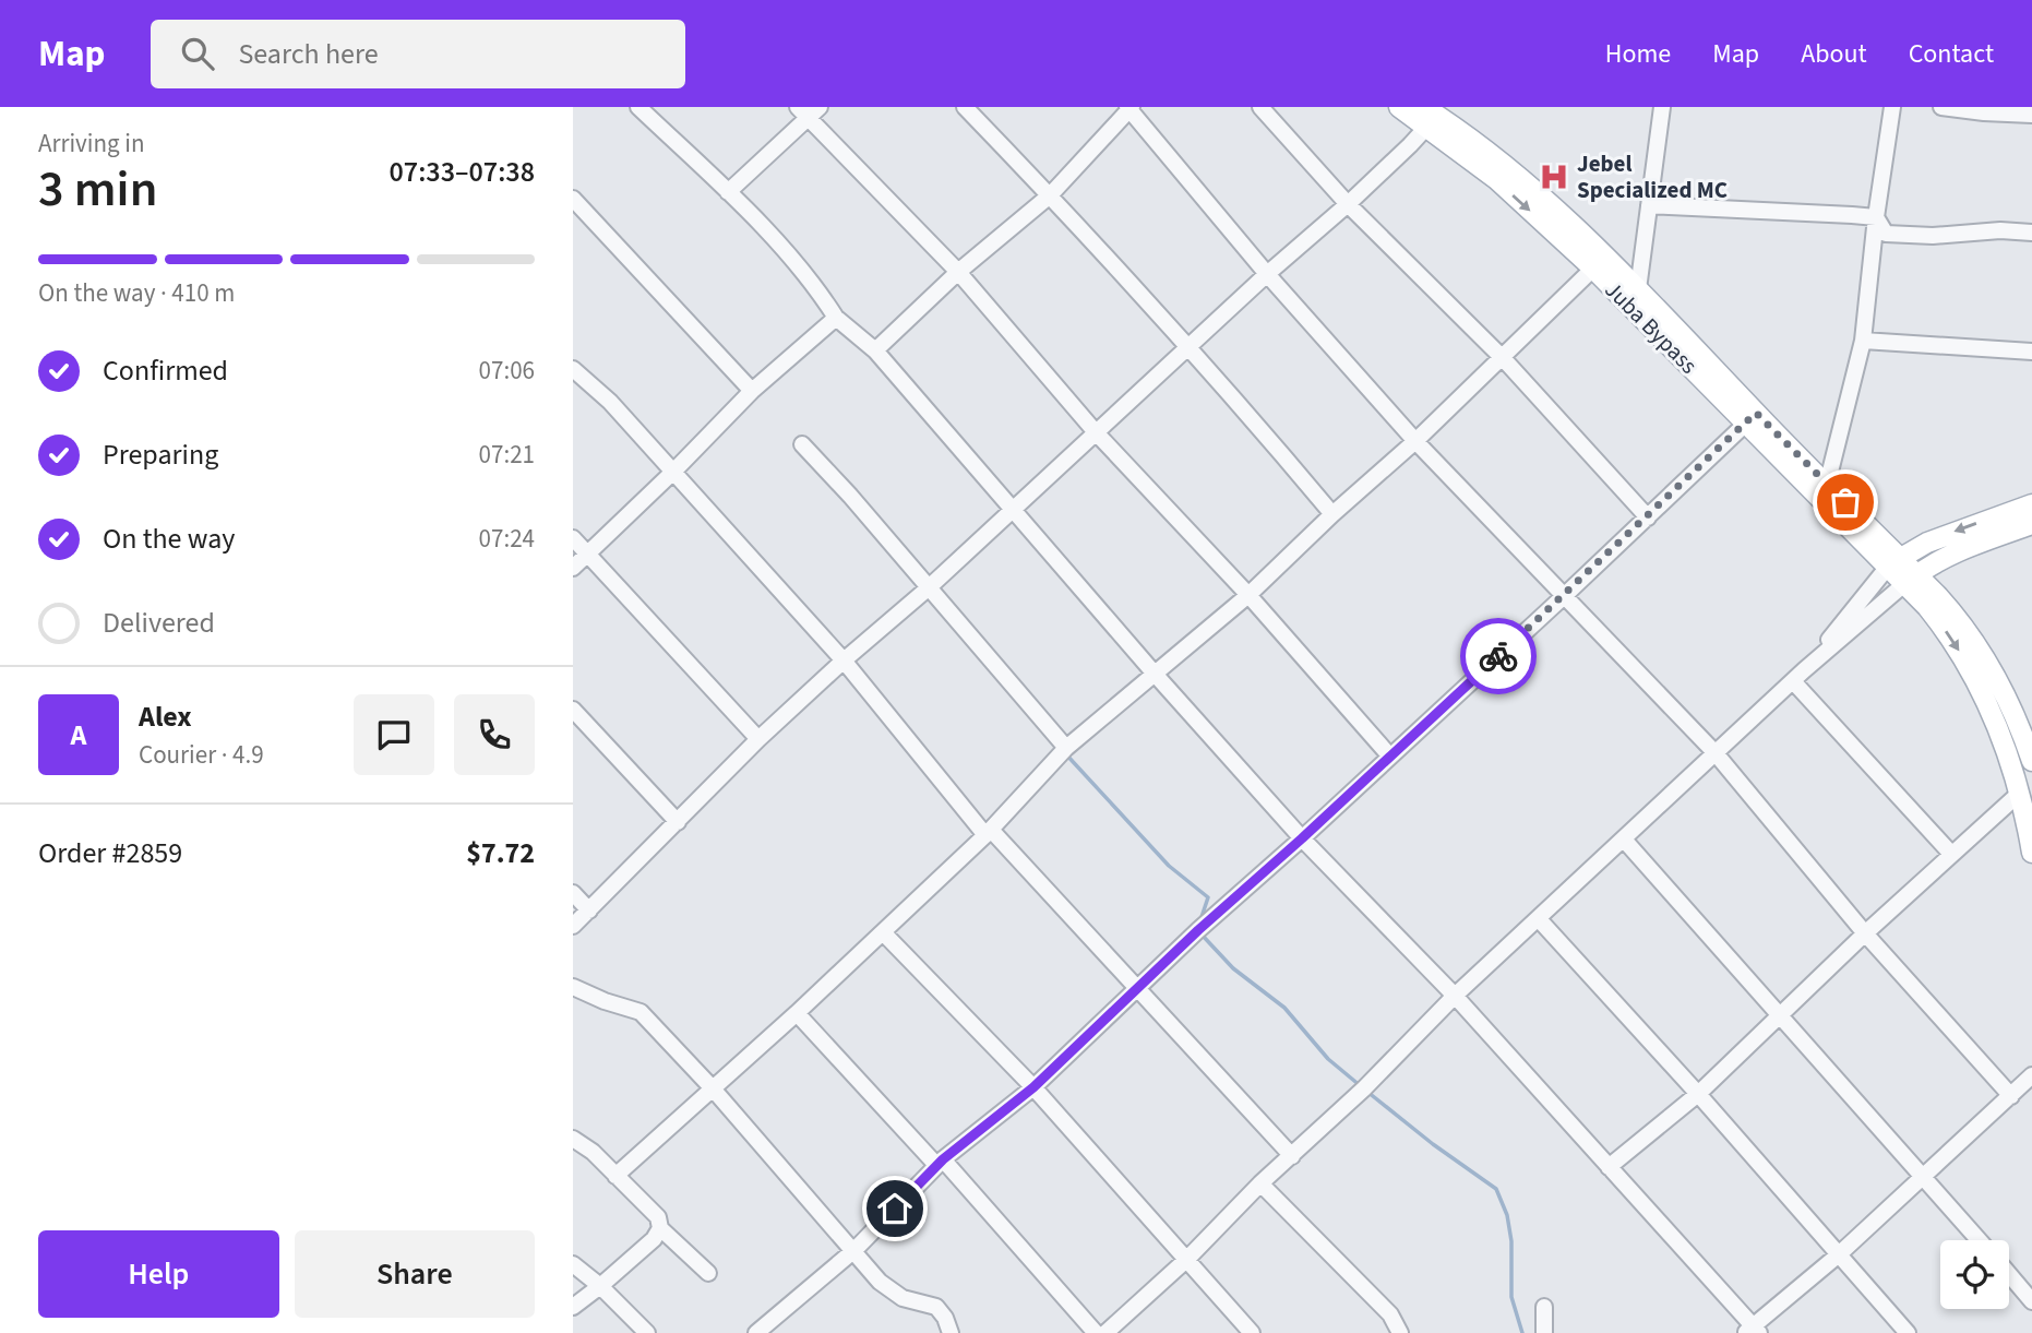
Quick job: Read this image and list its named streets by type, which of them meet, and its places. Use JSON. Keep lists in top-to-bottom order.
{
  "streets": {
    "main road": ["Juba Bypass"]
  },
  "places": {
    "hospital": ["Jebel Specialized MC"]
  },
  "page": {
    "header": "Map",
    "search": "Search here",
    "nav": [
      "Home",
      "Map",
      "About",
      "Contact"
    ],
    "heading": ["3 min", "Arriving in", "07:33–07:38"],
    "panel": [
      "Alex",
      "Courier · 4.9",
      "Order #2859",
      "$7.72"
    ],
    "bar": "On the way · 410 m",
    "list": [
      ["Confirmed", "07:06"],
      ["Preparing", "07:21"],
      ["On the way", "07:24"],
      "Delivered"
    ],
    "round": "A",
    "buttons": ["Help", "Share"]
  }
}
